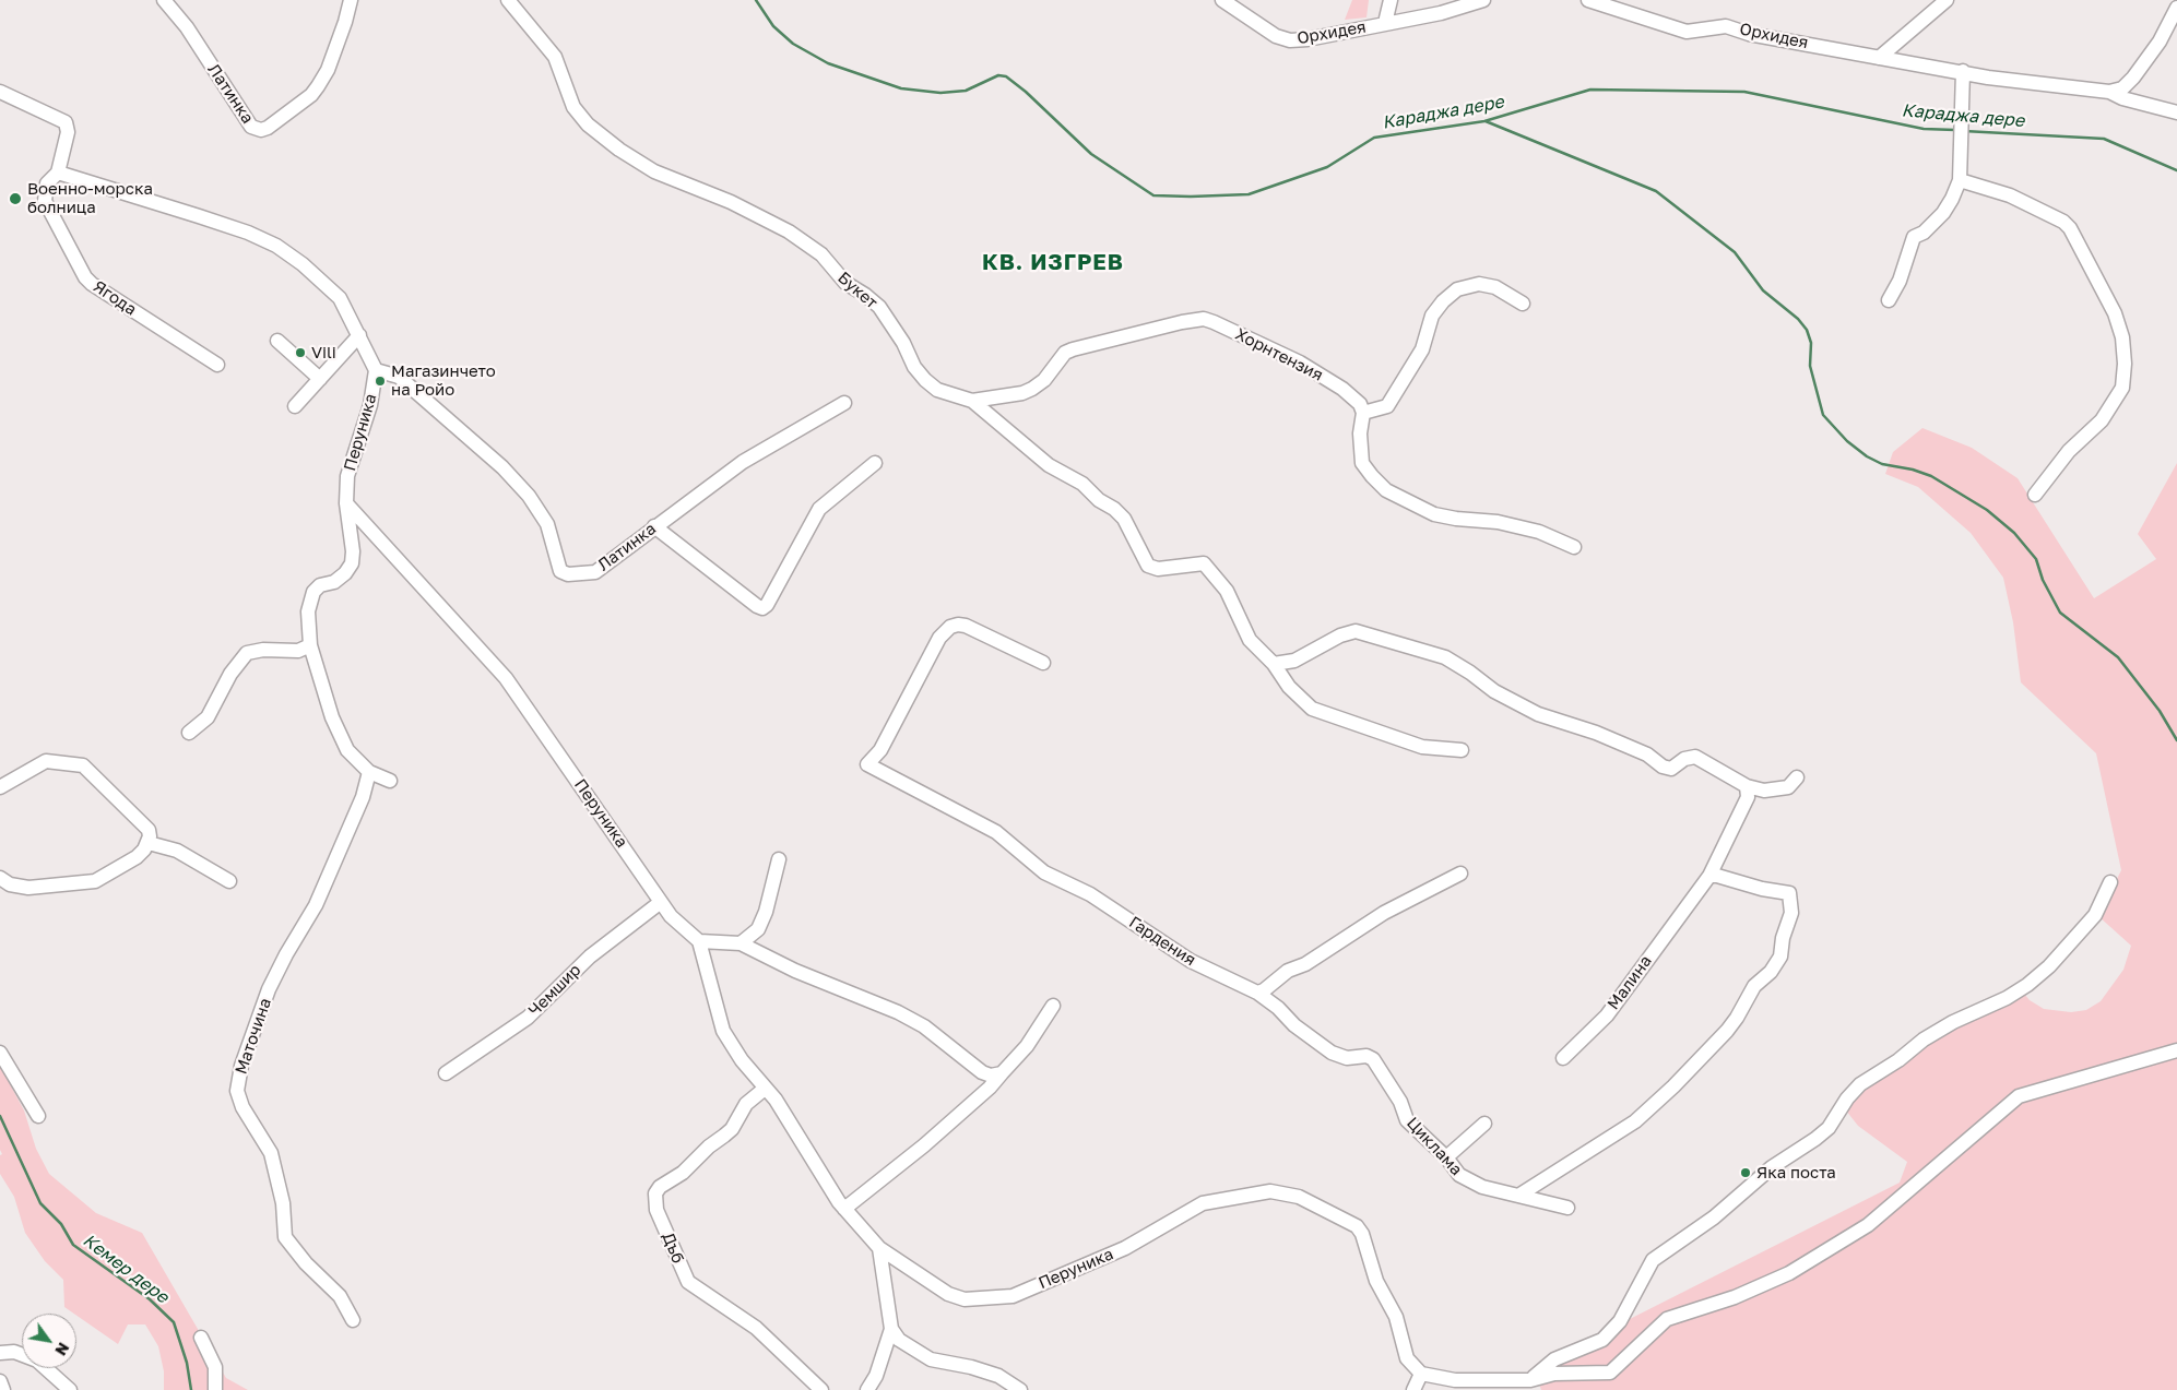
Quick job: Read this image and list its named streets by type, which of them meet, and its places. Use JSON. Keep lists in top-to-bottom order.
{
  "streets": {
    "street": [
      "Орхидея",
      "Латинка",
      "Букет",
      "Ягода",
      "Хорнтензия",
      "Перуника",
      "Гардения",
      "Малина",
      "Чемшир",
      "Маточина",
      "Циклама",
      "Дъб"
    ]
  },
  "crossings": [
    ["Латинка", "Перуника"],
    ["Букет", "Хорнтензия"],
    ["Перуника", "Чемшир"],
    ["Перуника", "Дъб"],
    ["Гардения", "Циклама"]
  ],
  "districts": ["КВ. ИЗГРЕВ"],
  "water": ["Караджа дере", "Кемер дере"],
  "places": [
    "Военно-морска болница",
    "Vili",
    "Магазинчето на Ройо",
    "Яка поста"
  ],
  "north": "bottom right"
}
